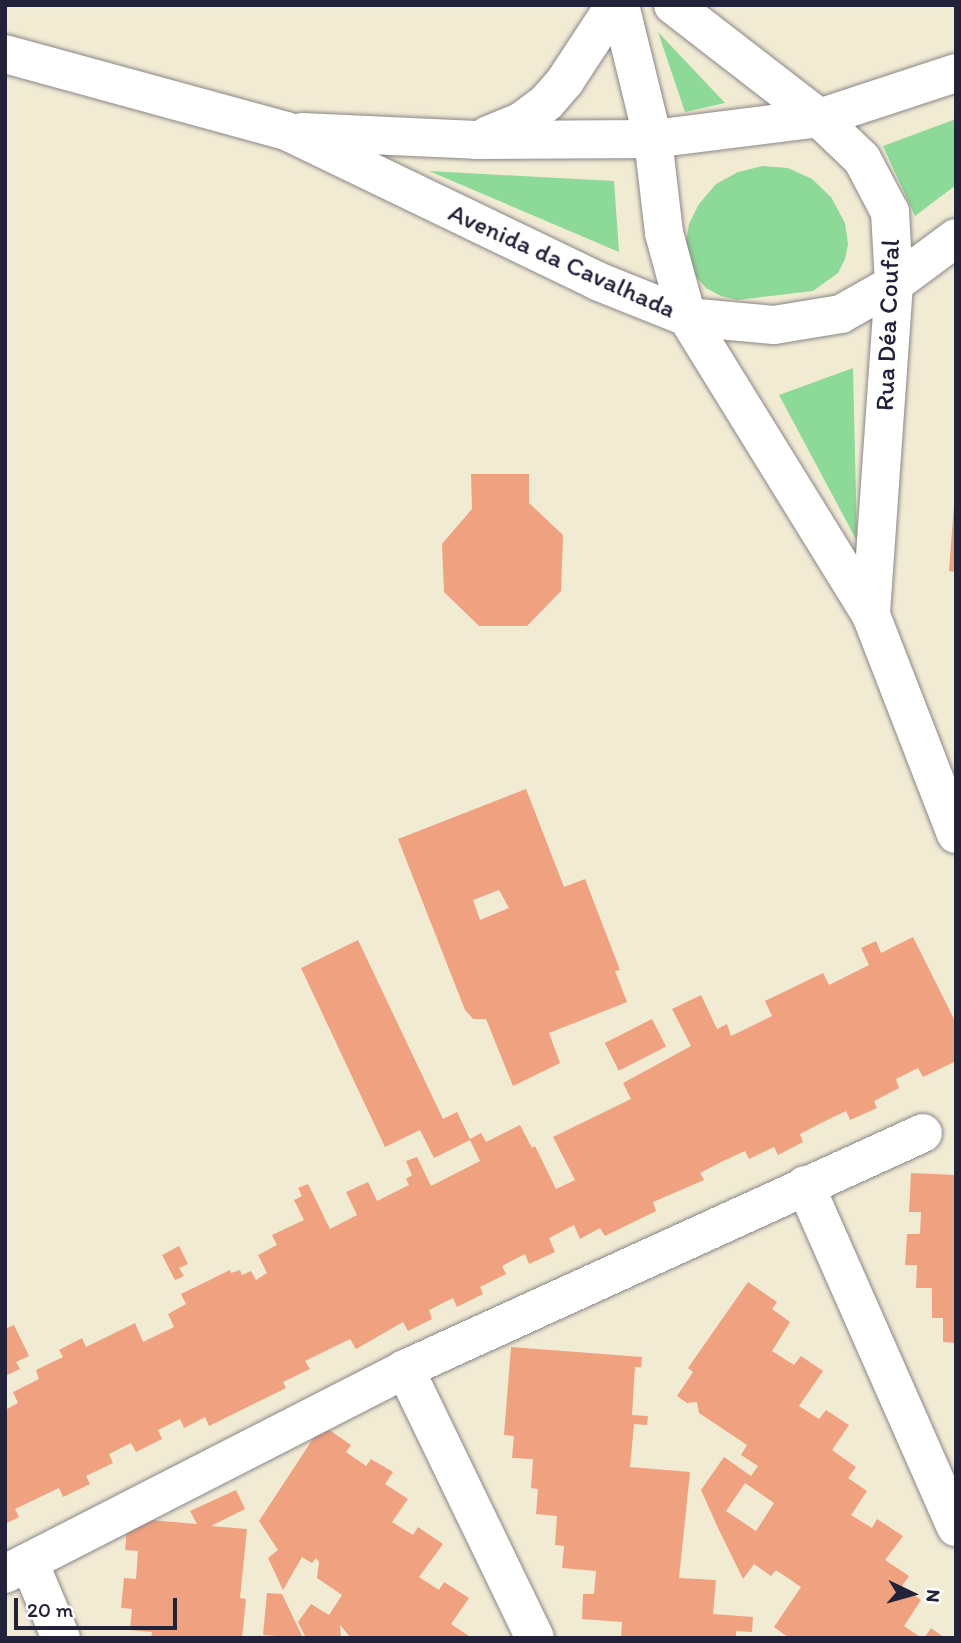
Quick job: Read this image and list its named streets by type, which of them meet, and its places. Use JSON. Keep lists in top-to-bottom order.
{
  "streets": {
    "street": ["Avenida da Cavalhada", "Rua Déa Coufal"]
  },
  "crossings": [
    ["Avenida da Cavalhada", "Rua Déa Coufal"]
  ],
  "scale_bar": "20 m",
  "north": "right"
}
